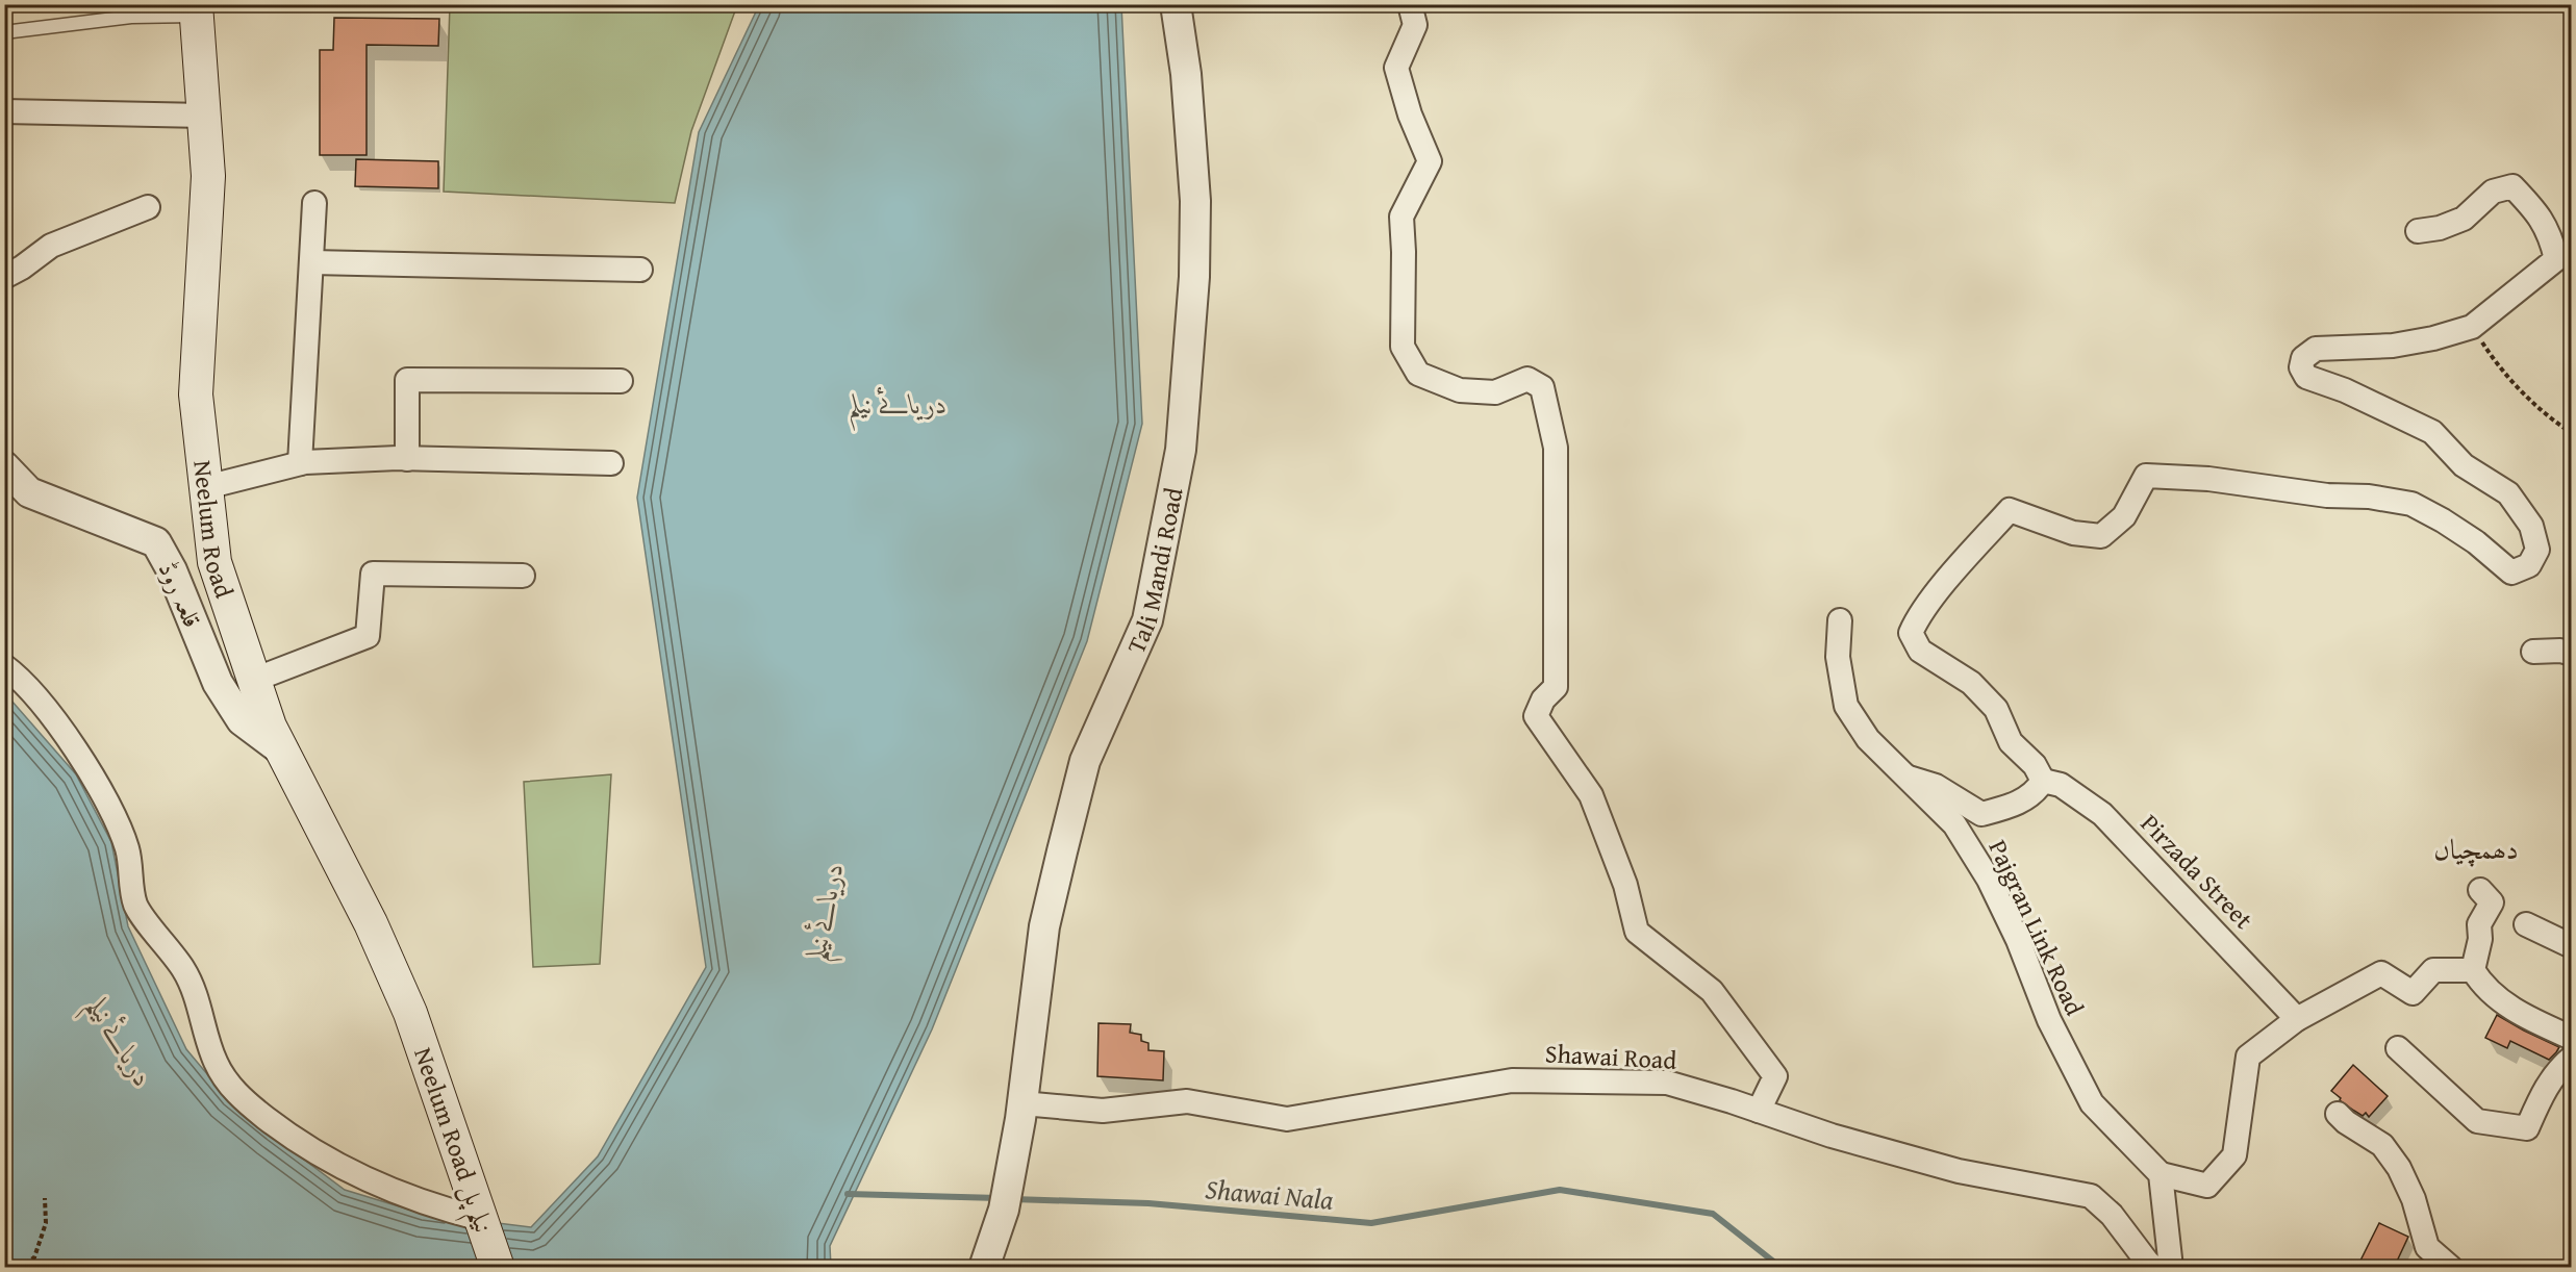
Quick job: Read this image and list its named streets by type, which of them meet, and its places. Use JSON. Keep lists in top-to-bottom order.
{
  "streets": {
    "main road": ["Neelum Road", "Neelum Road نیلم پل"],
    "street": [
      "Tali Mandi Road",
      "قلعہ روڈ",
      "Pirzada Street",
      "Pajgran Link Road",
      "Shawai Road"
    ]
  },
  "crossings": [
    ["Neelum Road", "قلعہ روڈ"],
    ["Neelum Road", "Neelum Road نیلم پل"],
    ["Tali Mandi Road", "Shawai Road"]
  ],
  "districts": ["دھمچیاں"],
  "water": ["دریائے نیلم", "Shawai Nala"]
}
